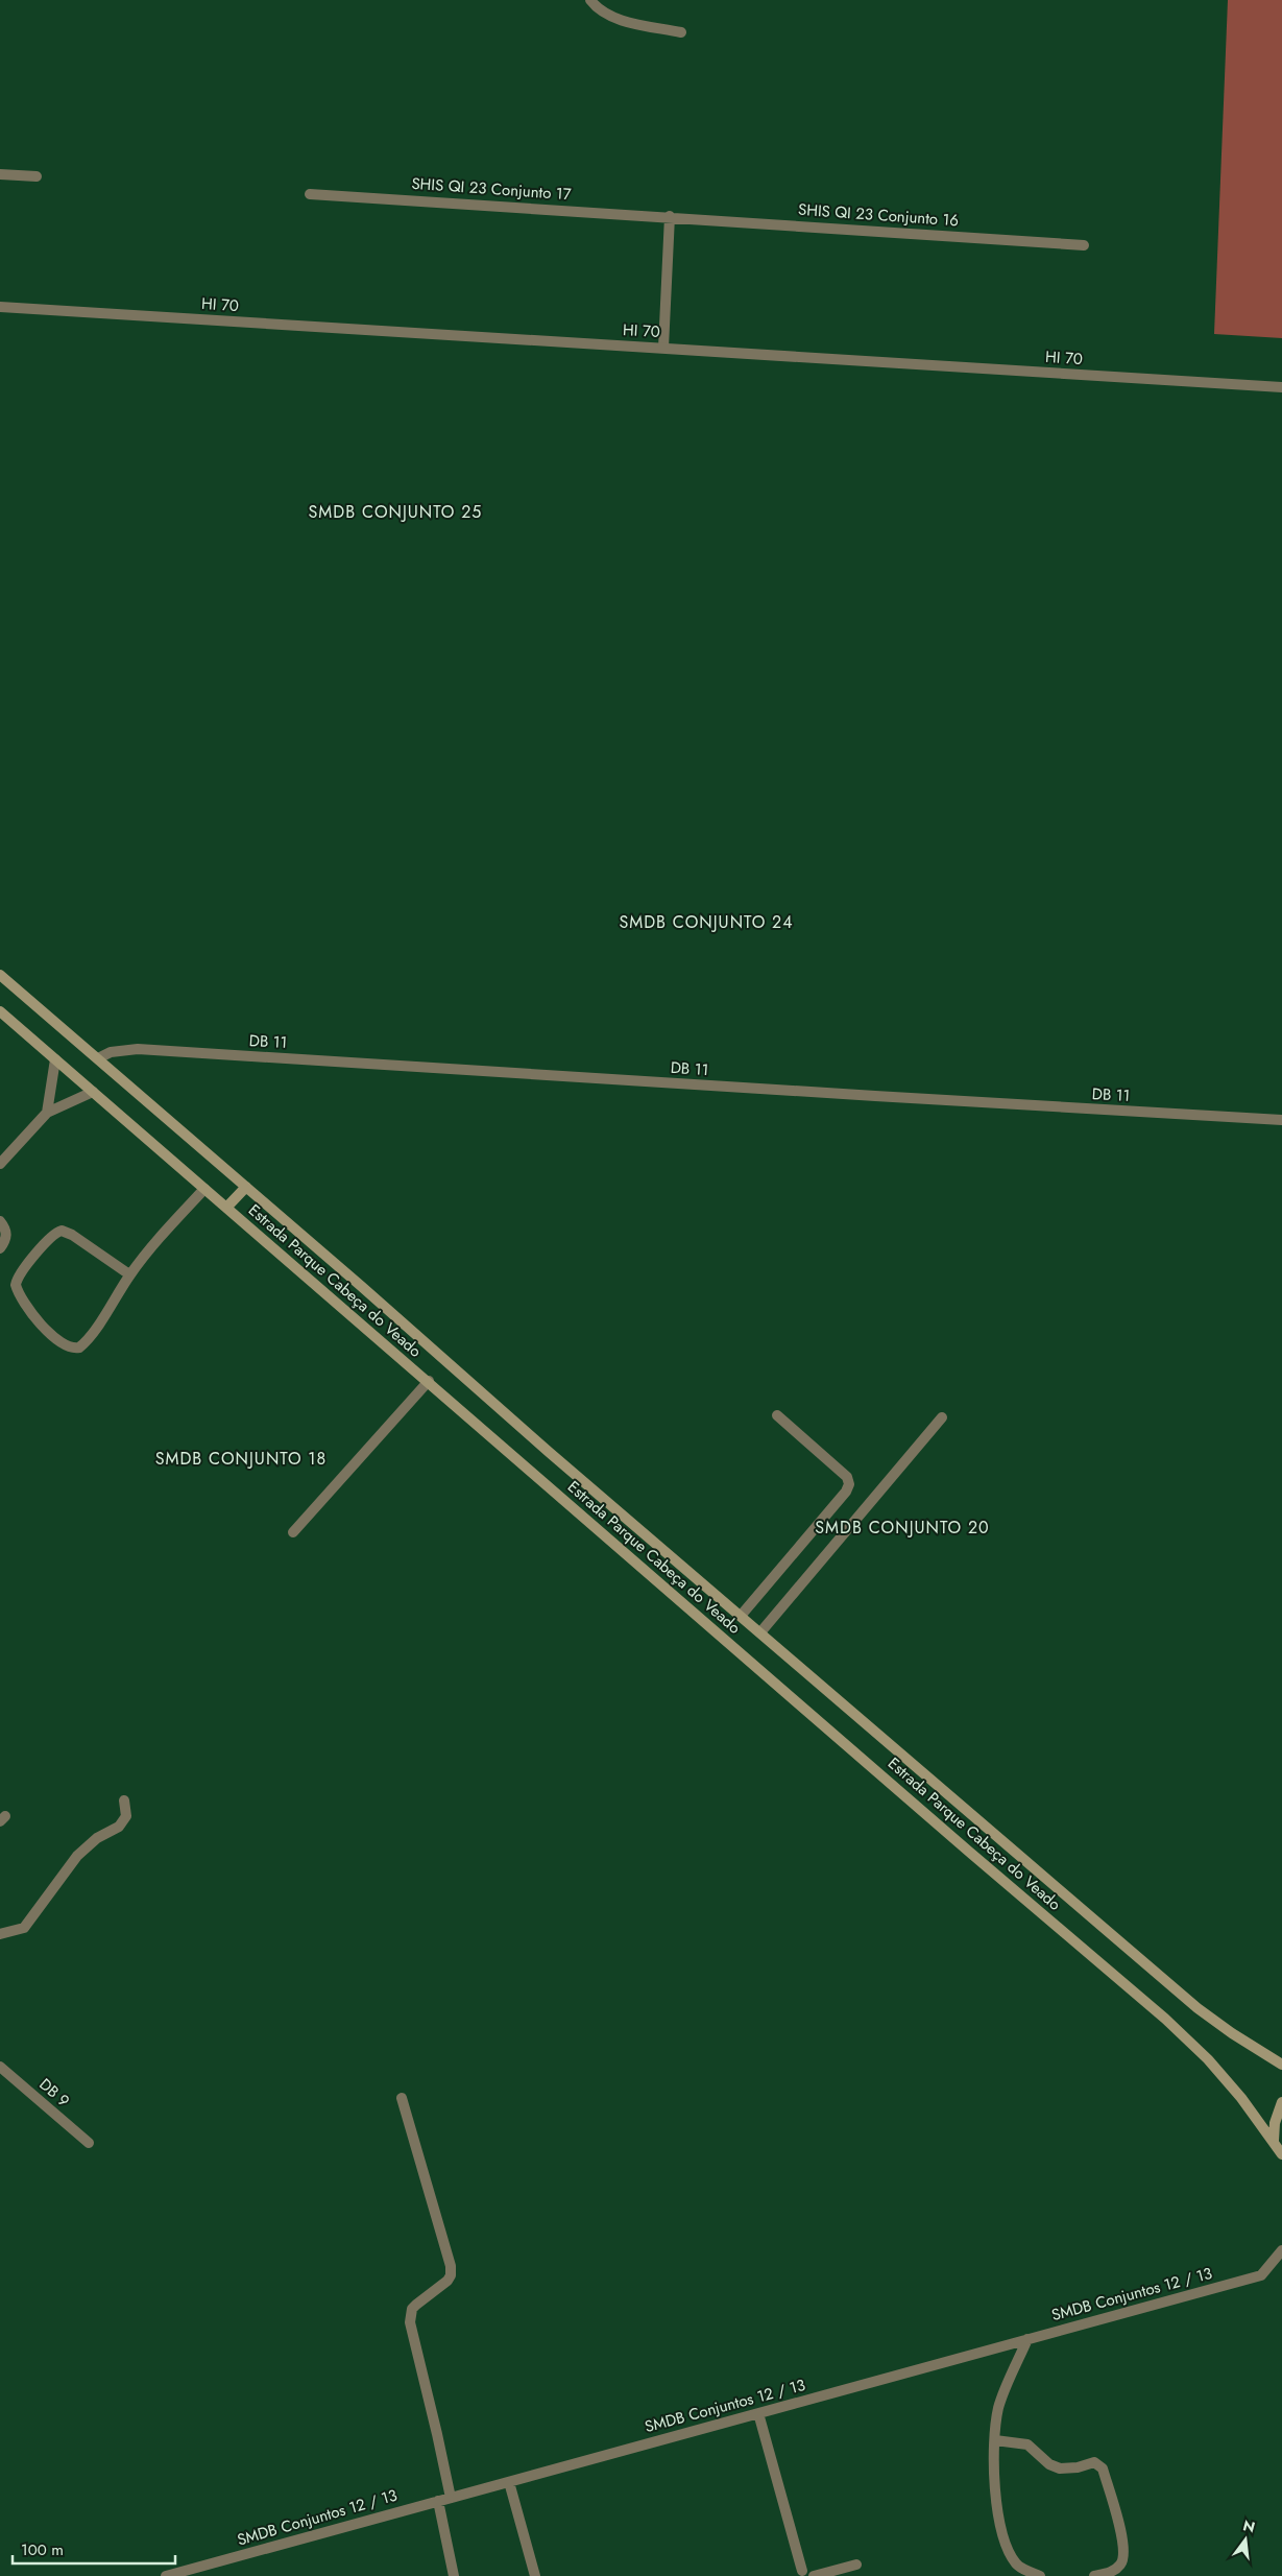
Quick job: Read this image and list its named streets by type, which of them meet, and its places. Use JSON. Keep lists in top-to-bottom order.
{
  "streets": {
    "main road": ["Estrada Parque Cabeça do Veado"],
    "street": [
      "SHIS QI 23 Conjunto 17",
      "SHIS QI 23 Conjunto 16",
      "HI 70",
      "DB 11",
      "DB 9",
      "SMDB Conjuntos 12 / 13"
    ]
  },
  "crossings": [
    ["SHIS QI 23 Conjunto 17", "SHIS QI 23 Conjunto 16"],
    ["DB 11", "Estrada Parque Cabeça do Veado"]
  ],
  "districts": [
    "SMDB CONJUNTO 25",
    "SMDB CONJUNTO 24",
    "SMDB CONJUNTO 18",
    "SMDB CONJUNTO 20"
  ],
  "scale_bar": "100 m",
  "north": "top"
}
